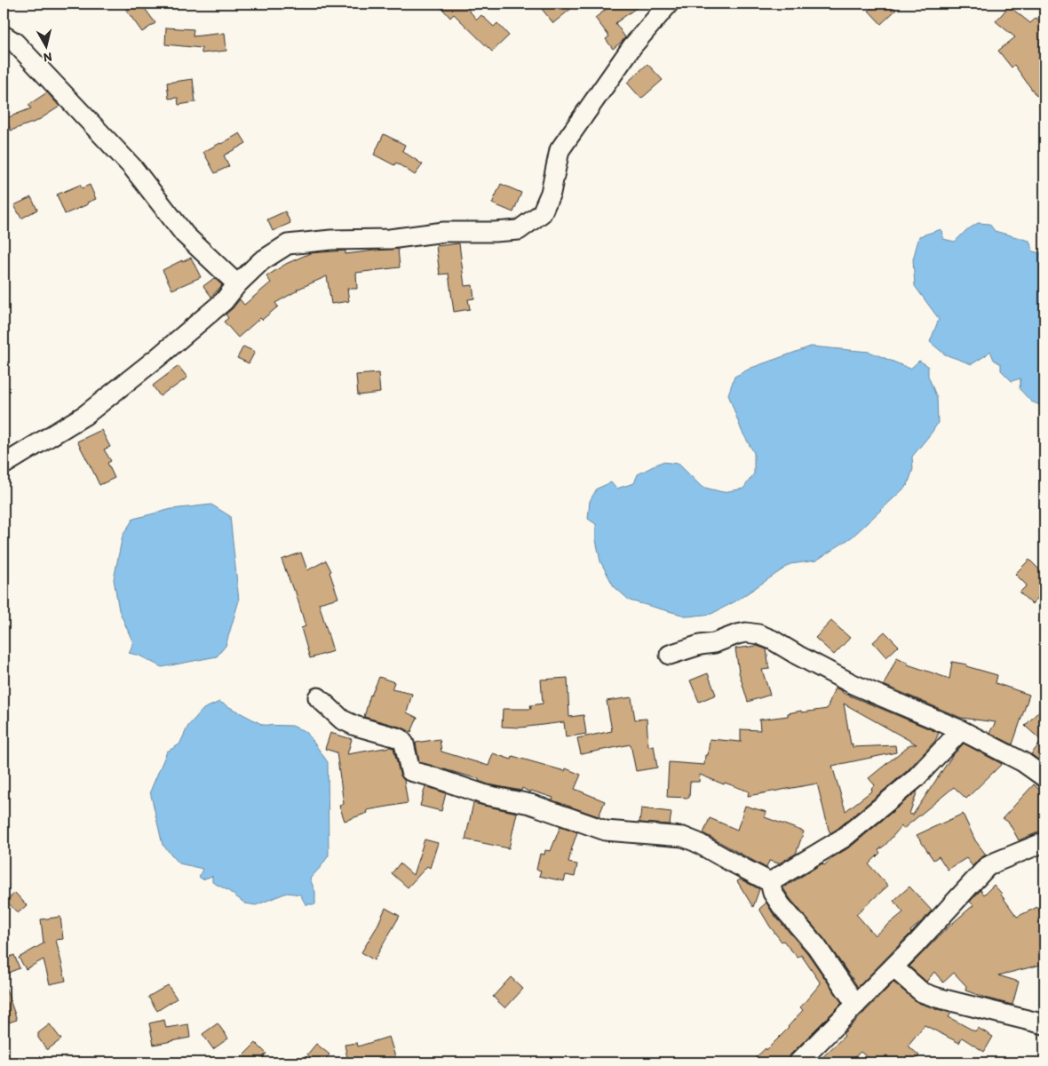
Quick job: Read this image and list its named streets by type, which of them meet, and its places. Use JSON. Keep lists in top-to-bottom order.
{
  "north": "bottom"
}
